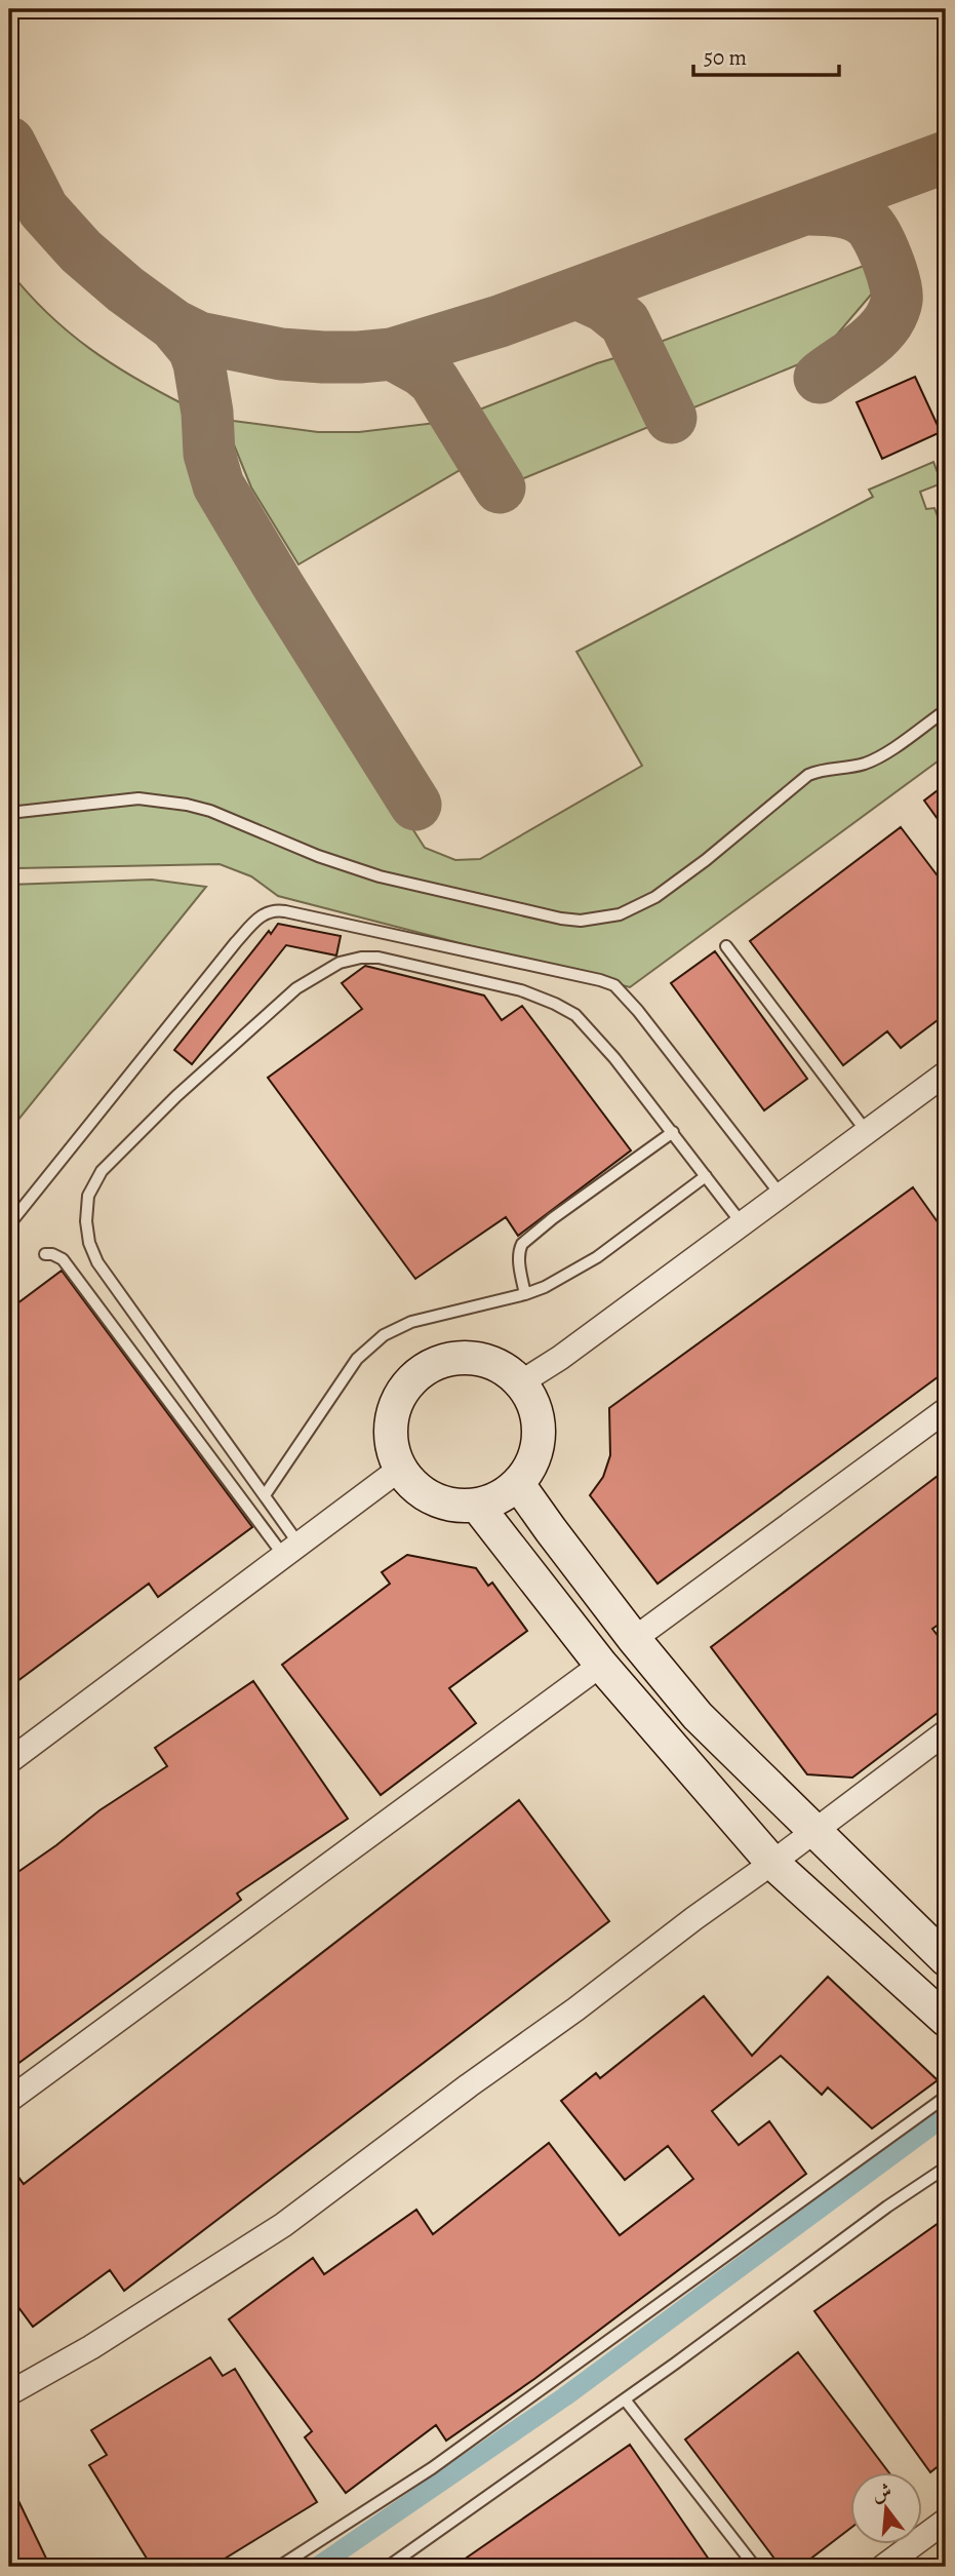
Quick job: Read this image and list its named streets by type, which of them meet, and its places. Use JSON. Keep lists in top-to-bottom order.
{
  "scale_bar": "50 m",
  "north": "top"
}
